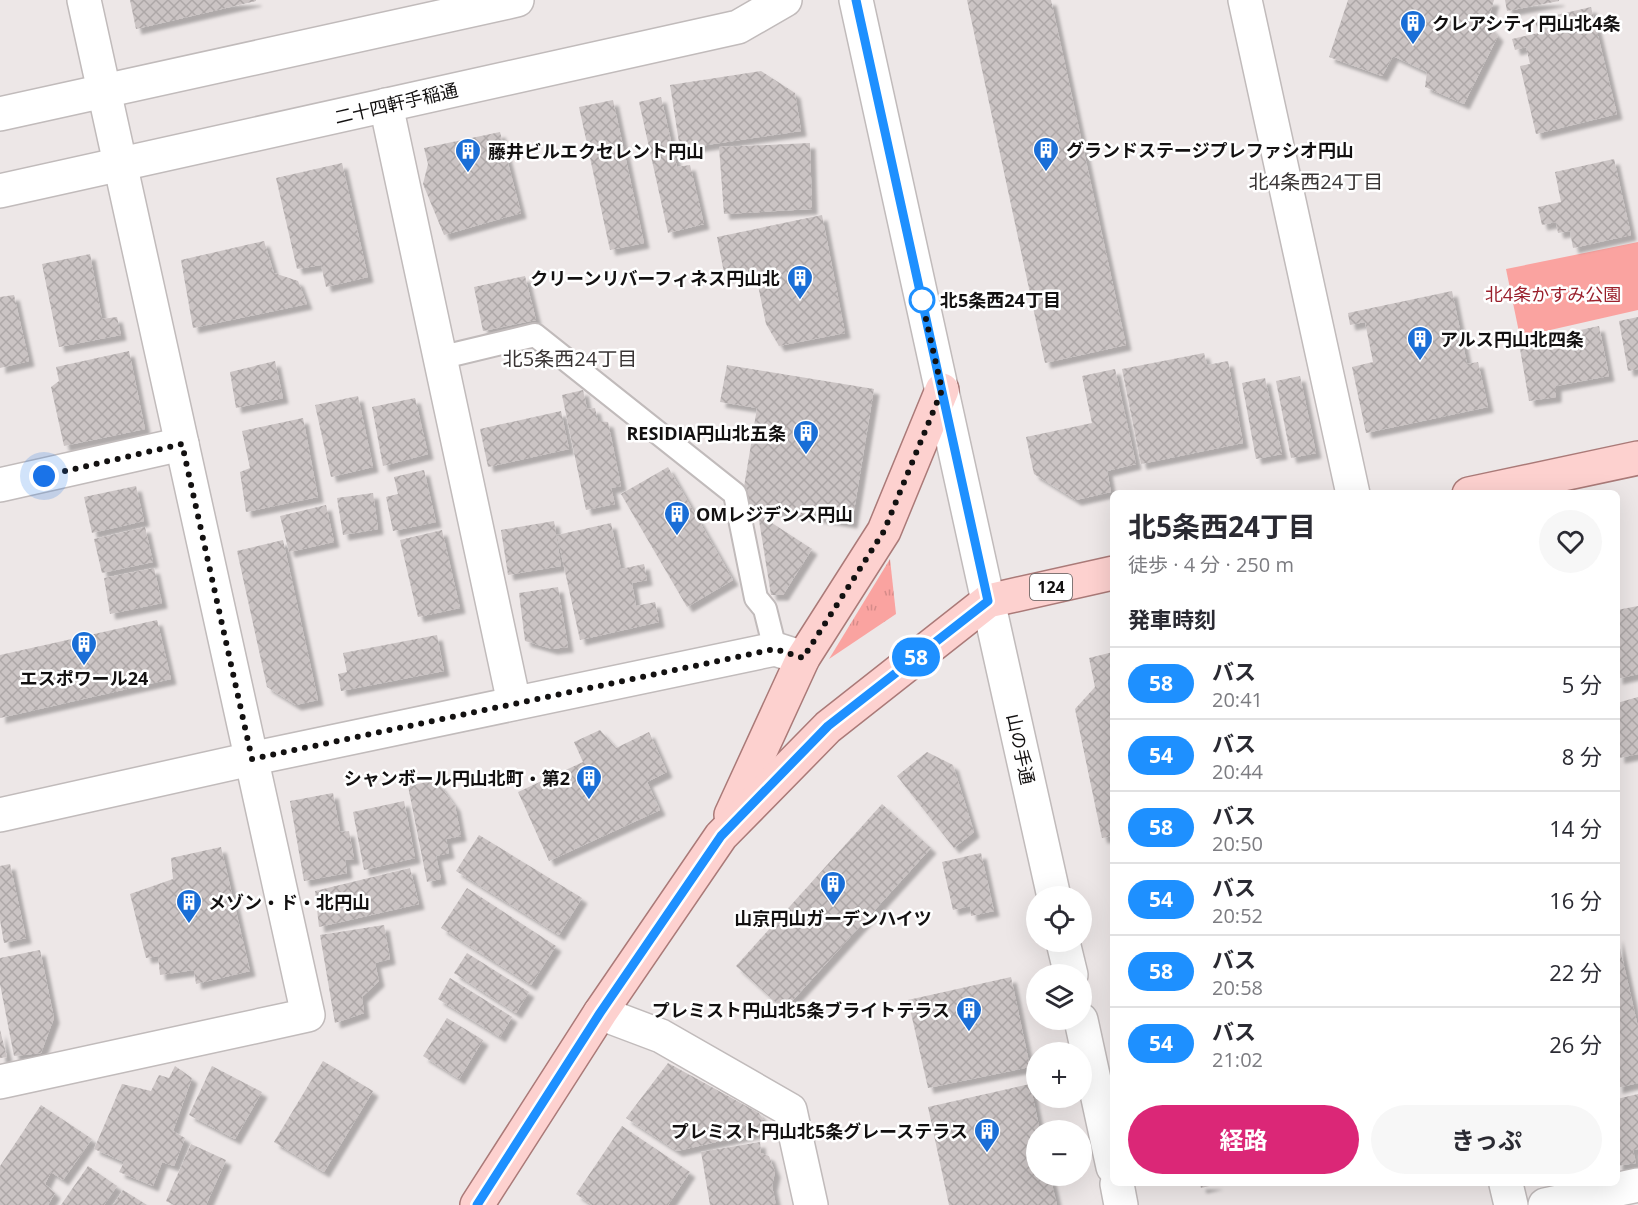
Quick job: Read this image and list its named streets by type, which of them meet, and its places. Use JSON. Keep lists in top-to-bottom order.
{
  "streets": {
    "main road": ["124"],
    "street": ["二十四軒手稲通", "山の手通"]
  },
  "crossings": [
    ["124", "山の手通"]
  ],
  "districts": ["北4条西24丁目", "北5条西24丁目"],
  "parks": ["北4条かすみ公園"],
  "places": {
    "building": [
      "クレアシティ円山北4条",
      "グランドステージプレファシオ円山",
      "藤井ビルエクセレント円山",
      "クリーンリバーフィネス円山北",
      "アルス円山北四条",
      "RESIDIA円山北五条",
      "OMレジデンス円山",
      "エスポワール24",
      "シャンボール円山北町・第2",
      "山京円山ガーデンハイツ",
      "メゾン・ド・北円山",
      "プレミスト円山北5条ブライトテラス",
      "プレミスト円山北5条グレーステラス"
    ],
    "other": ["北5条西24丁目"]
  },
  "lines": ["bus line 58"],
  "page": {
    "on_map": "58",
    "heading": [
      ["北5条西24丁目", "徒歩 · 4 分 · 250 m"],
      "発車時刻"
    ],
    "list": [
      {
        "mark": "58",
        "name": "バス",
        "note": "20:41",
        "value": "5 分"
      },
      {
        "mark": "54",
        "name": "バス",
        "note": "20:44",
        "value": "8 分"
      },
      {
        "mark": "58",
        "name": "バス",
        "note": "20:50",
        "value": "14 分"
      },
      {
        "mark": "54",
        "name": "バス",
        "note": "20:52",
        "value": "16 分"
      },
      {
        "mark": "58",
        "name": "バス",
        "note": "20:58",
        "value": "22 分"
      },
      {
        "mark": "54",
        "name": "バス",
        "note": "21:02",
        "value": "26 分"
      }
    ],
    "map_buttons": ["+", "−"],
    "buttons": ["経路", "きっぷ"]
  }
}
